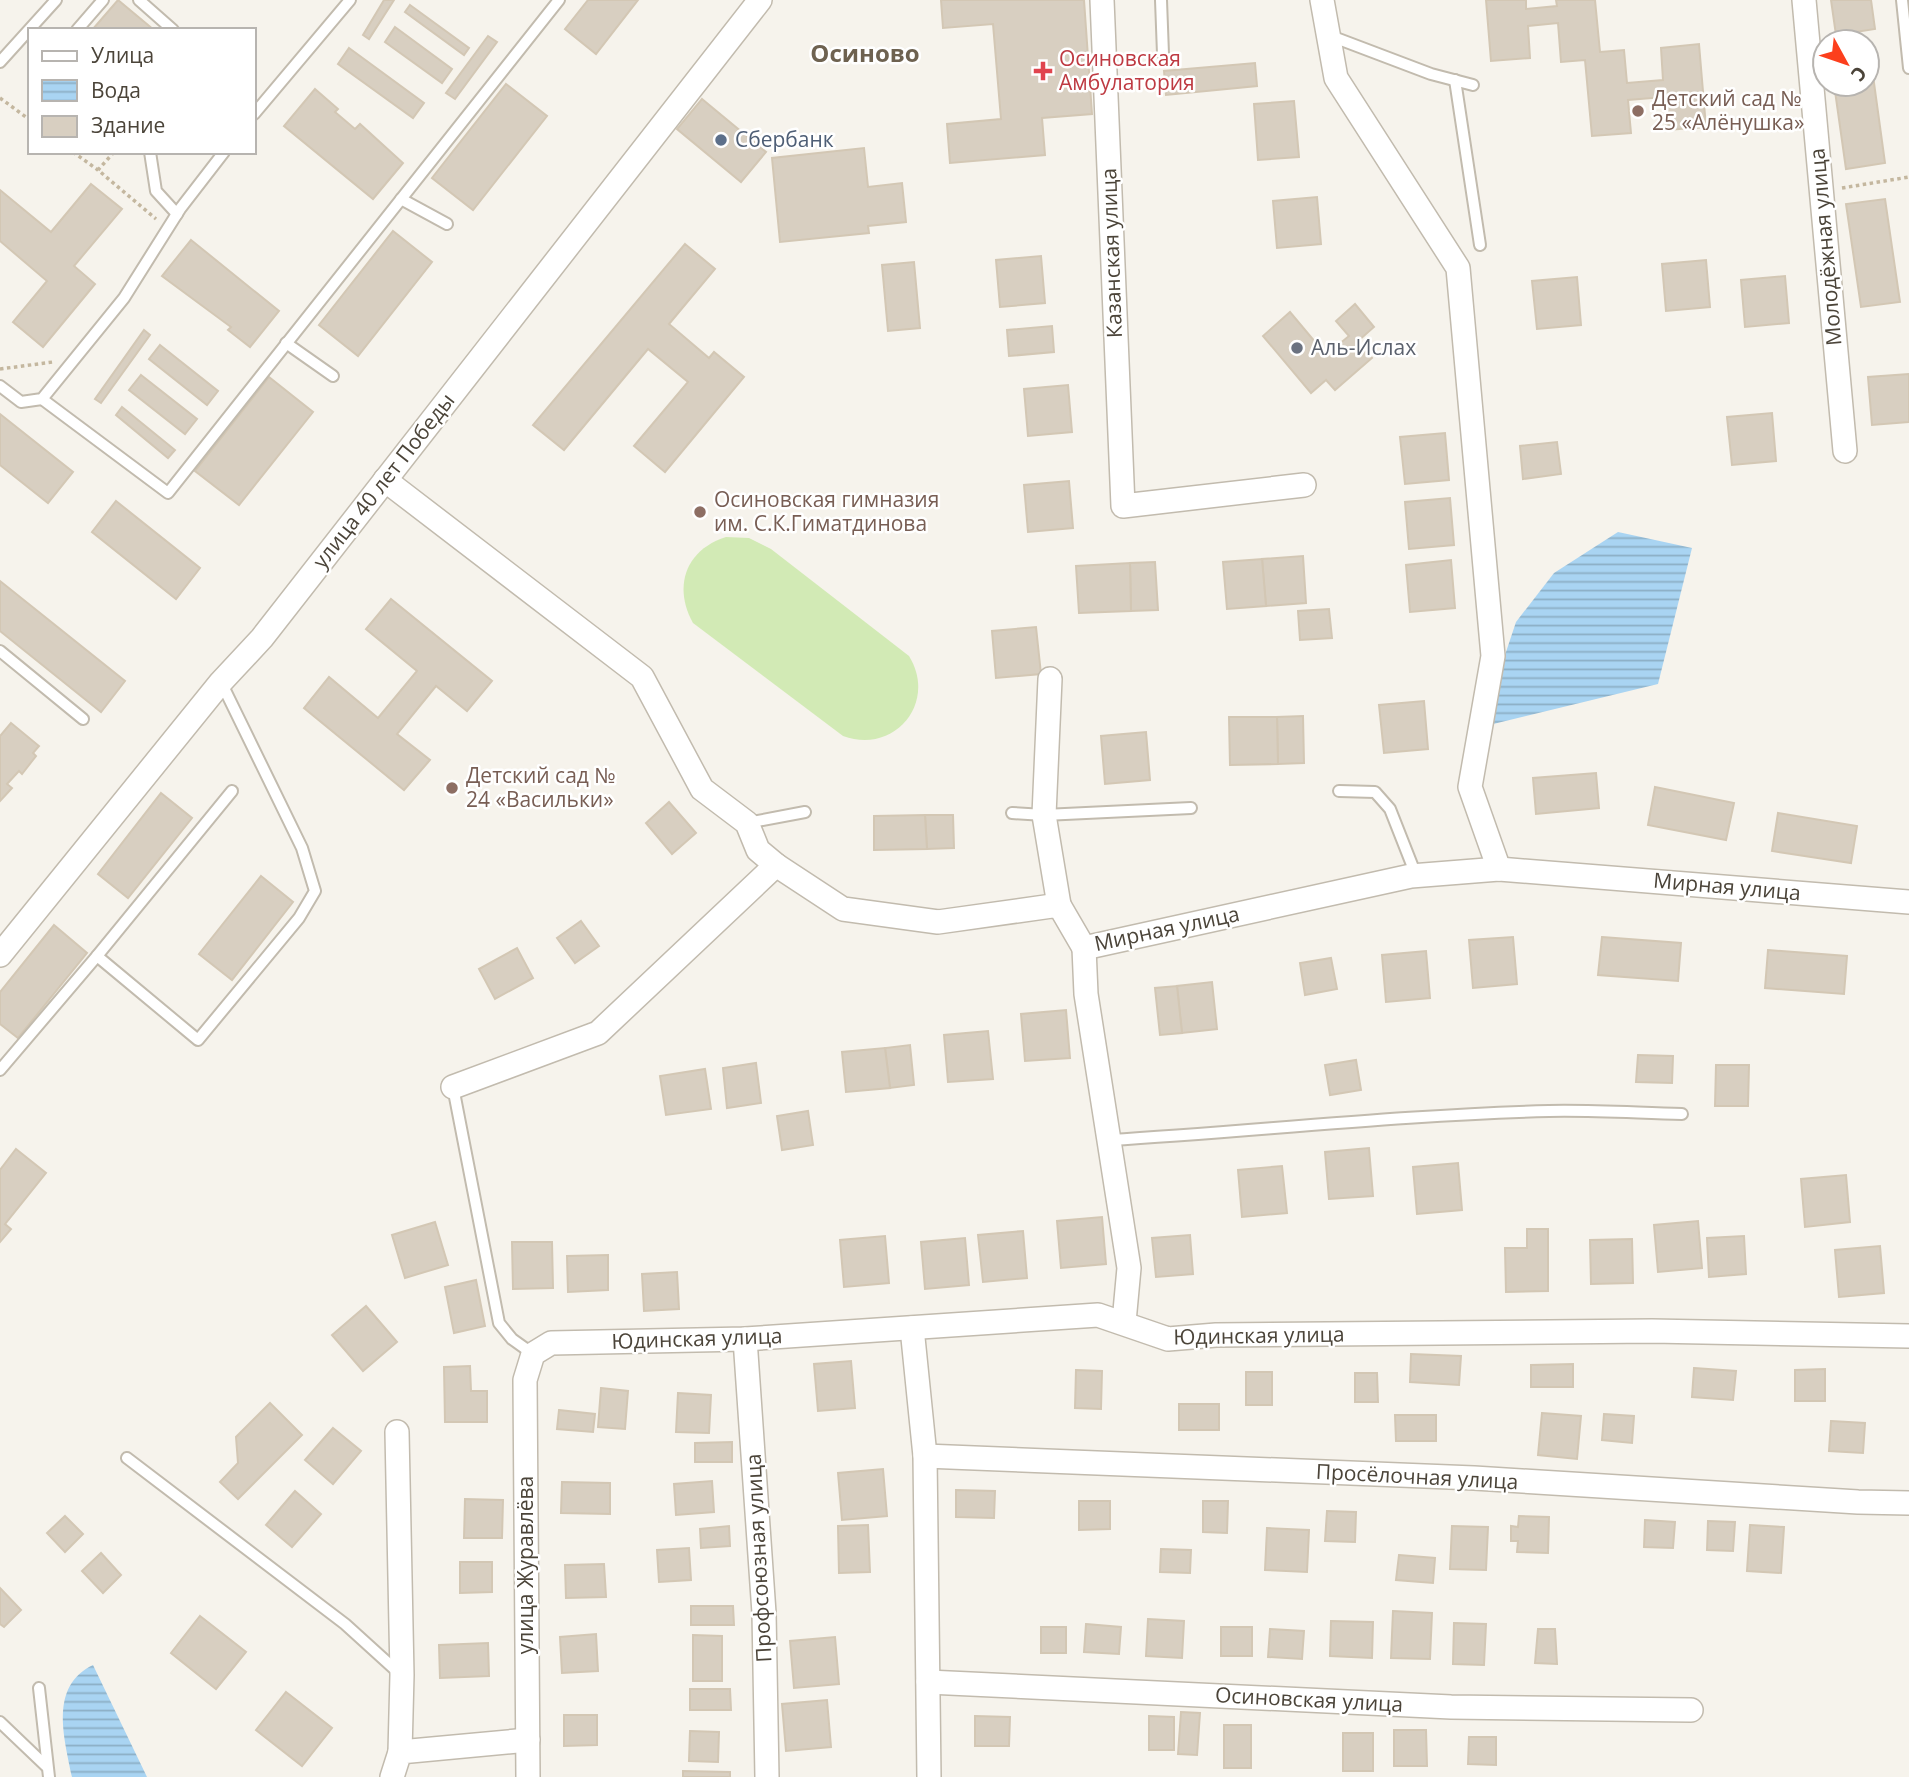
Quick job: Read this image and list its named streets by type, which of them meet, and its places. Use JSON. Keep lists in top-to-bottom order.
{
  "streets": {
    "street": [
      "Молодёжная улица",
      "Казанская улица",
      "улица 40 лет Победы",
      "Мирная улица",
      "Юдинская улица",
      "Просёлочная улица",
      "Профсоюзная улица",
      "улица Журавлёва",
      "Осиновская улица"
    ]
  },
  "crossings": [
    ["Юдинская улица", "Профсоюзная улица"],
    ["Юдинская улица", "улица Журавлёва"]
  ],
  "districts": ["Осиново"],
  "places": {
    "health": ["Осиновская Амбулатория"],
    "other": [
      "Детский сад № 25 «Алёнушка»",
      "Сбербанк",
      "Аль-Ислах",
      "Осиновская гимназия им. С.К.Гиматдинова",
      "Детский сад № 24 «Васильки»"
    ]
  },
  "legend": ["Улица", "Вода", "Здание"],
  "north": "bottom right"
}
